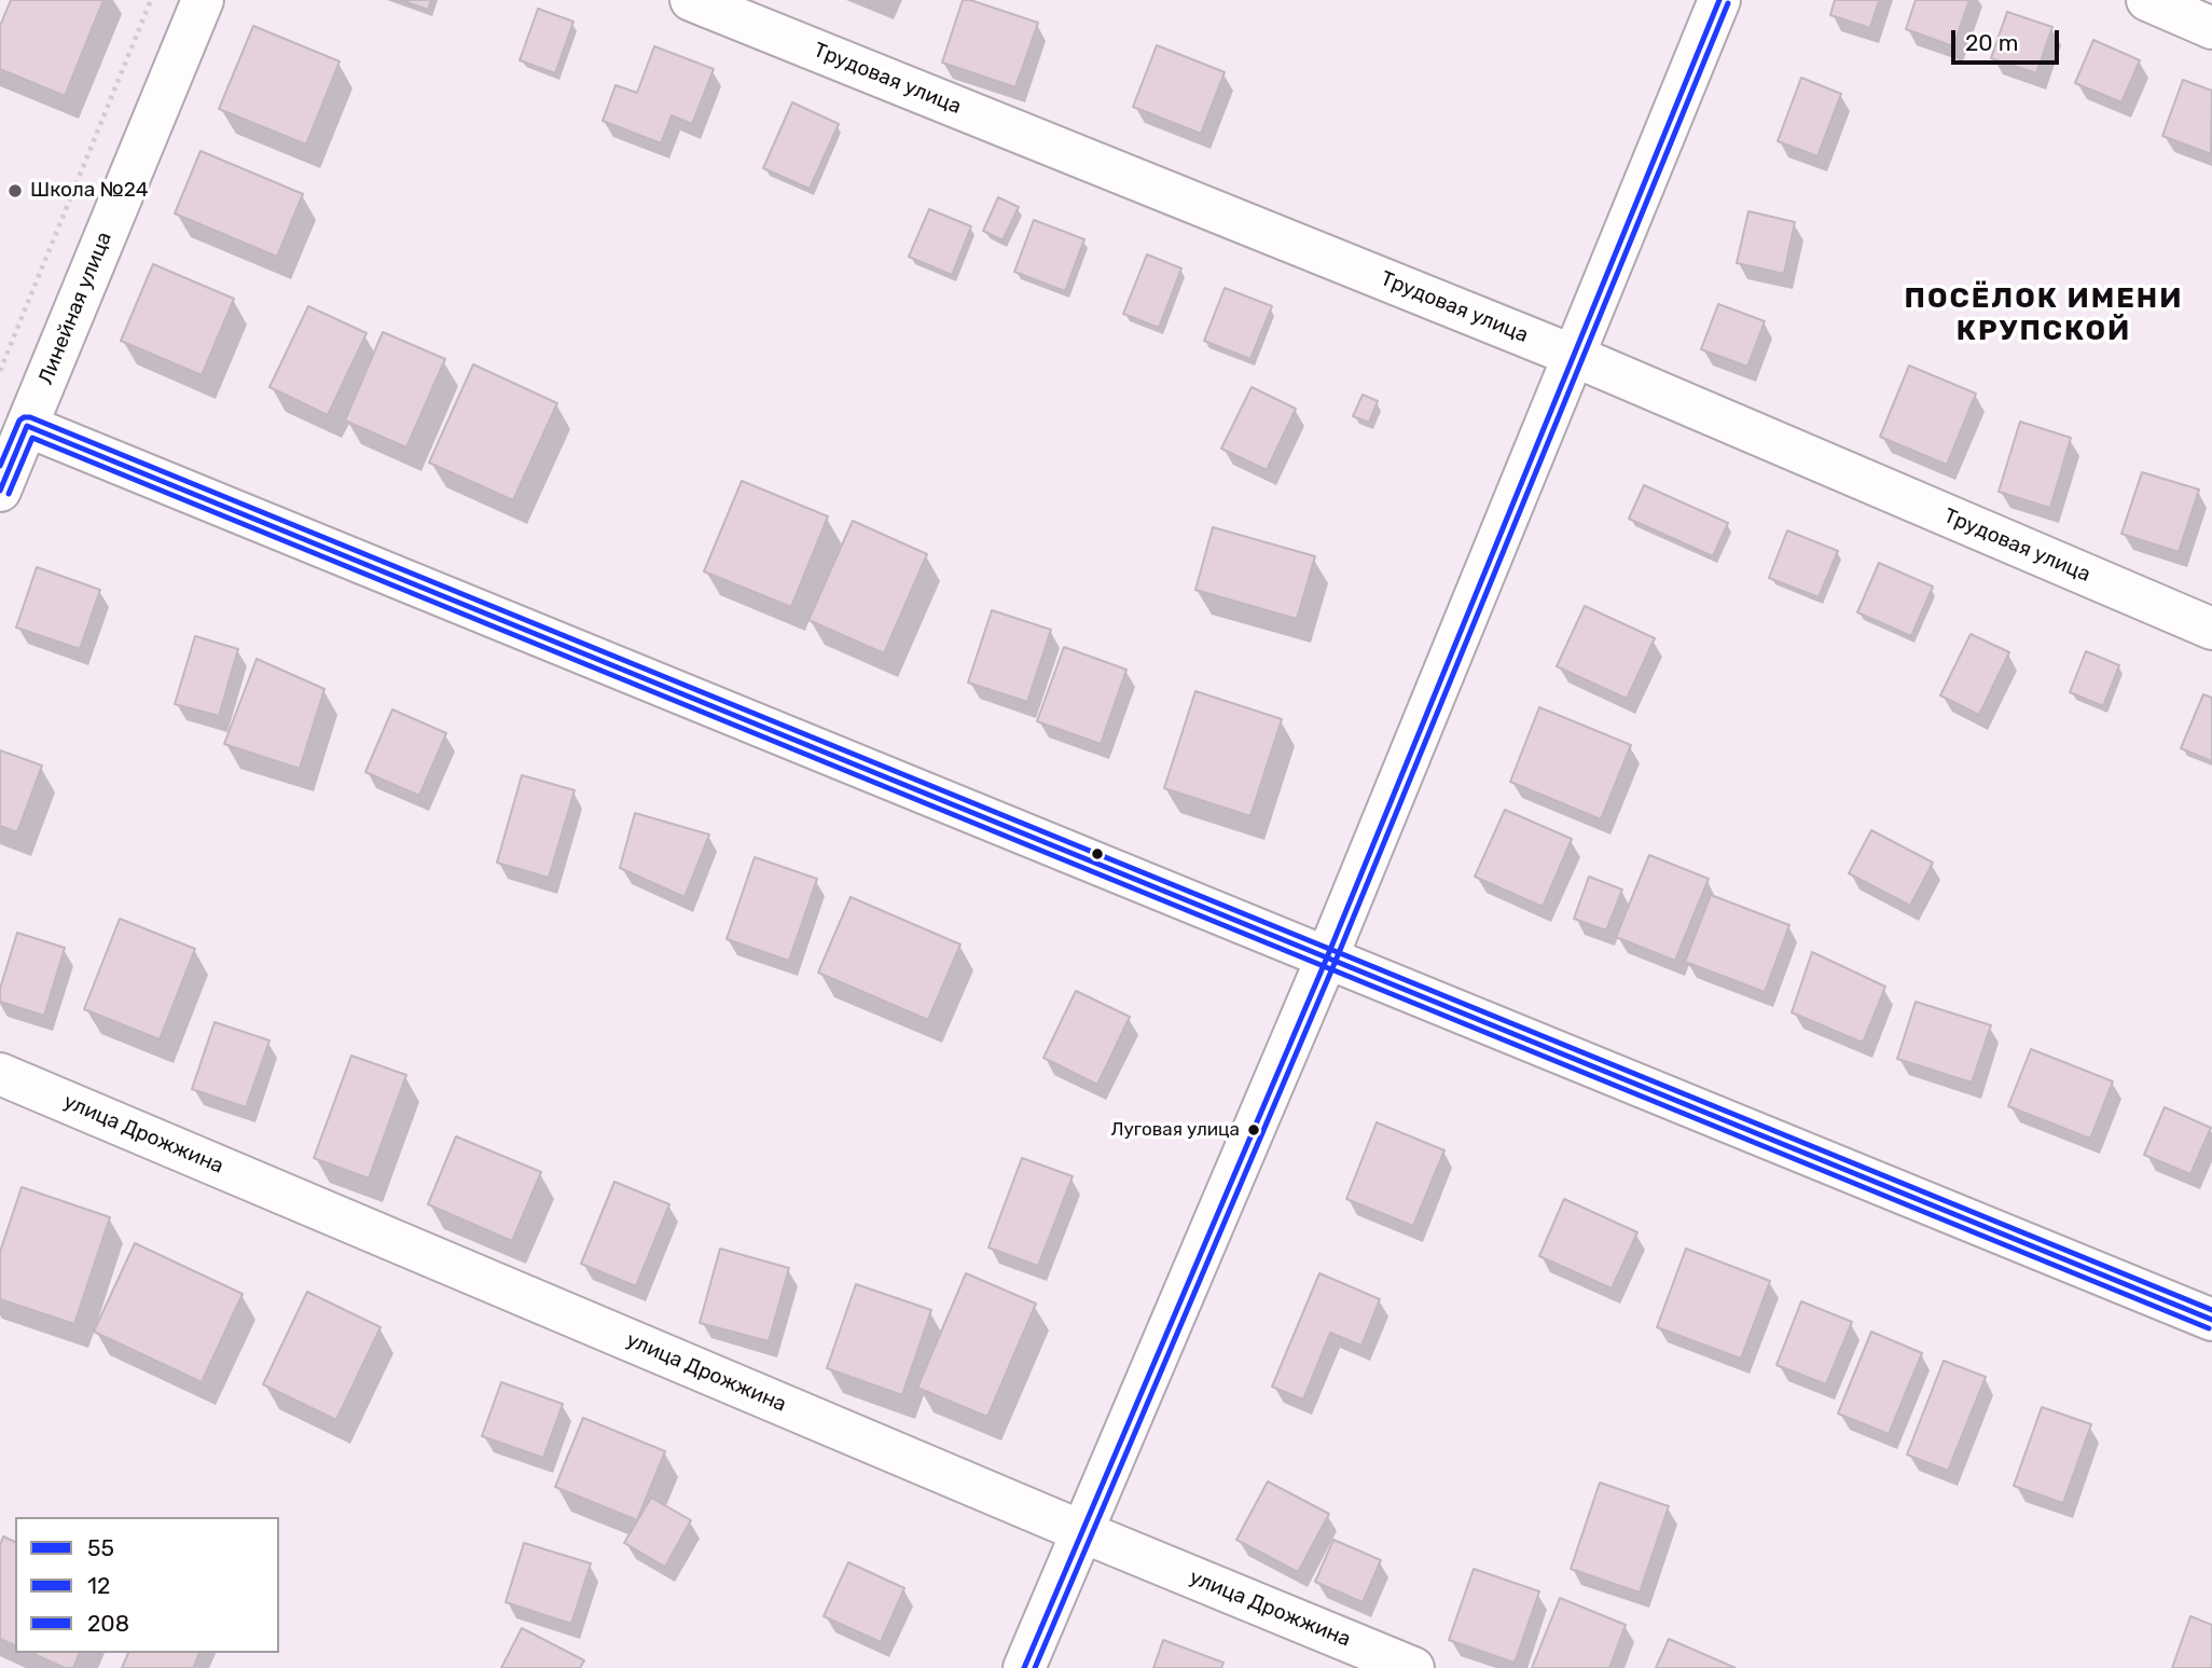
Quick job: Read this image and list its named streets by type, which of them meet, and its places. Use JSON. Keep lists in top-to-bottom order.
{
  "streets": {
    "street": ["Трудовая улица", "Линейная улица", "улица Дрожжина"]
  },
  "districts": ["ПОСЁЛОК ИМЕНИ КРУПСКОЙ"],
  "places": ["Школа №24", "Луговая улица"],
  "lines": ["transit line 208", "transit line 55", "transit line 12"],
  "legend": ["55", "12", "208"],
  "scale_bar": "20 m"
}
